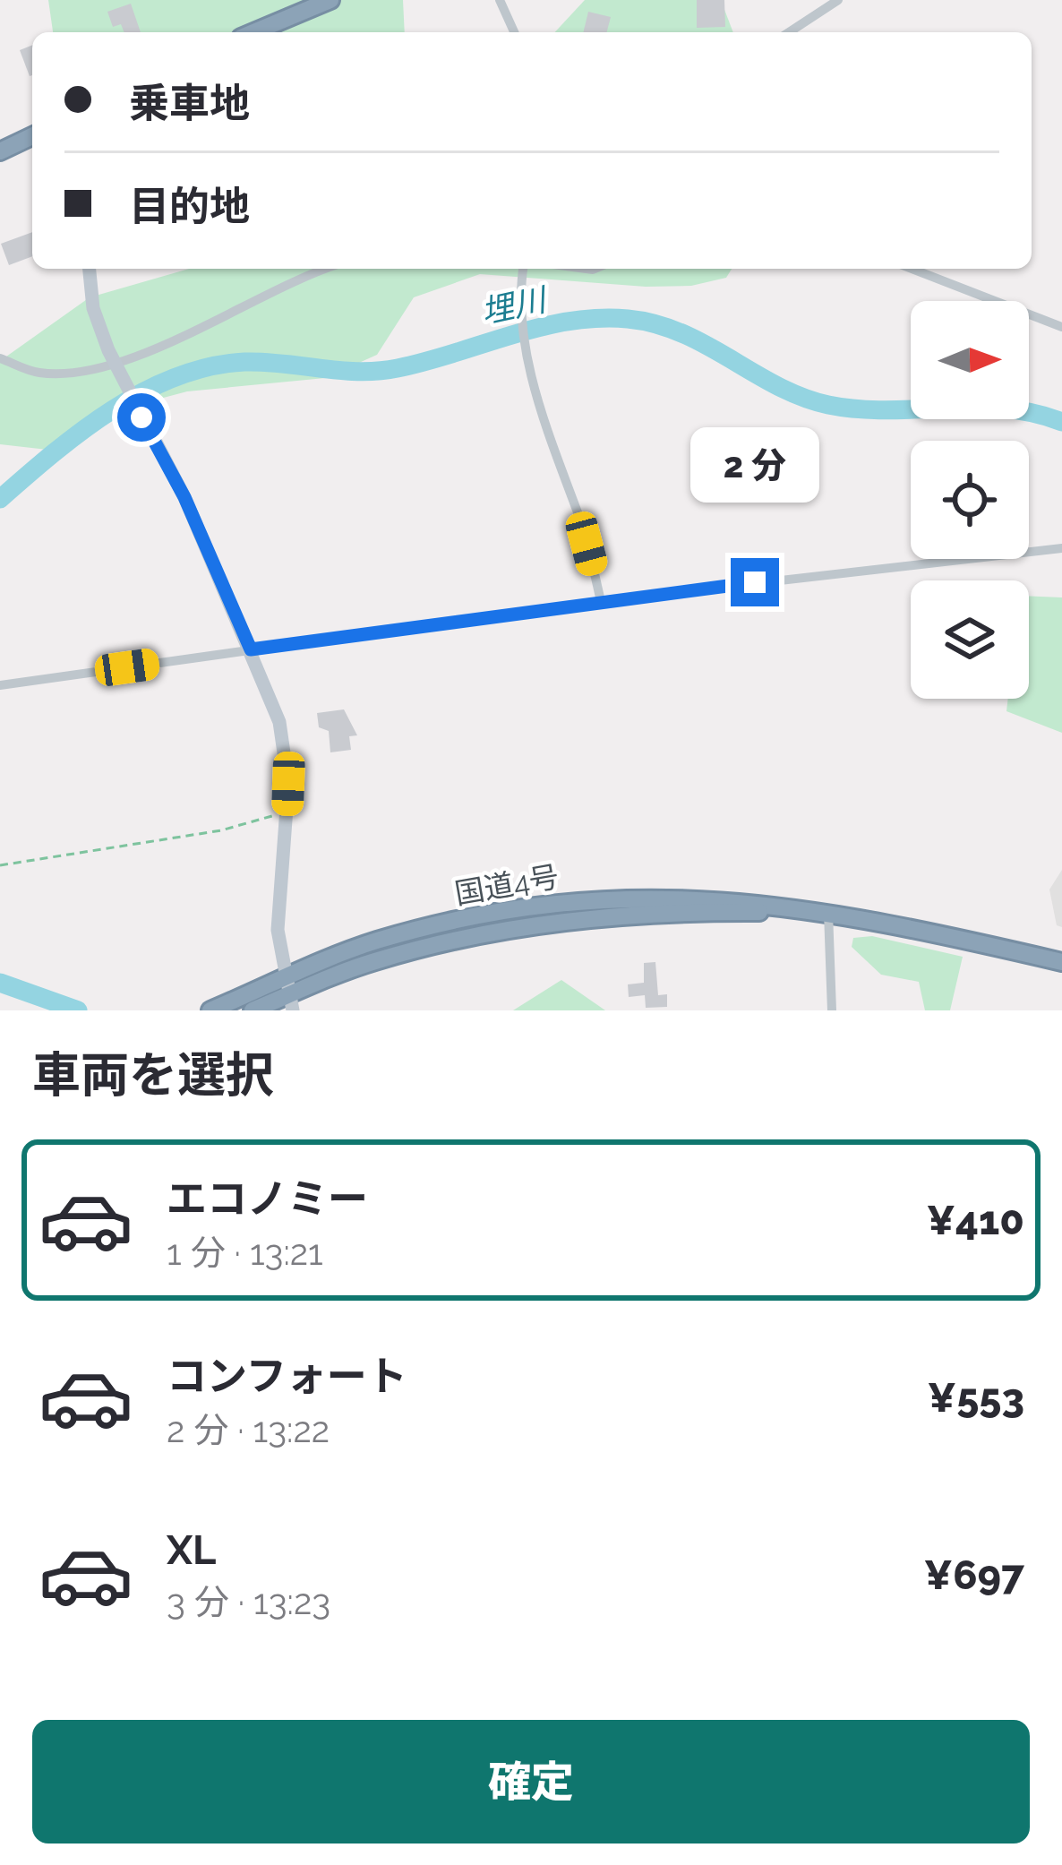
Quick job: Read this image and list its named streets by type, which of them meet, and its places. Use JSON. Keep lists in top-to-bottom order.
{
  "streets": {
    "highway": ["国道4号"]
  },
  "water": ["埋川"],
  "north": "right",
  "page": {
    "banner": ["乗車地", "目的地"],
    "bubble": "2 分",
    "heading": "車両を選択",
    "list": [
      {
        "name": "エコノミー",
        "note": "1 分 · 13:21",
        "value": "¥410"
      },
      {
        "name": "コンフォート",
        "note": "2 分 · 13:22",
        "value": "¥553"
      },
      {
        "name": "XL",
        "note": "3 分 · 13:23",
        "value": "¥697"
      }
    ],
    "buttons": "確定"
  }
}
